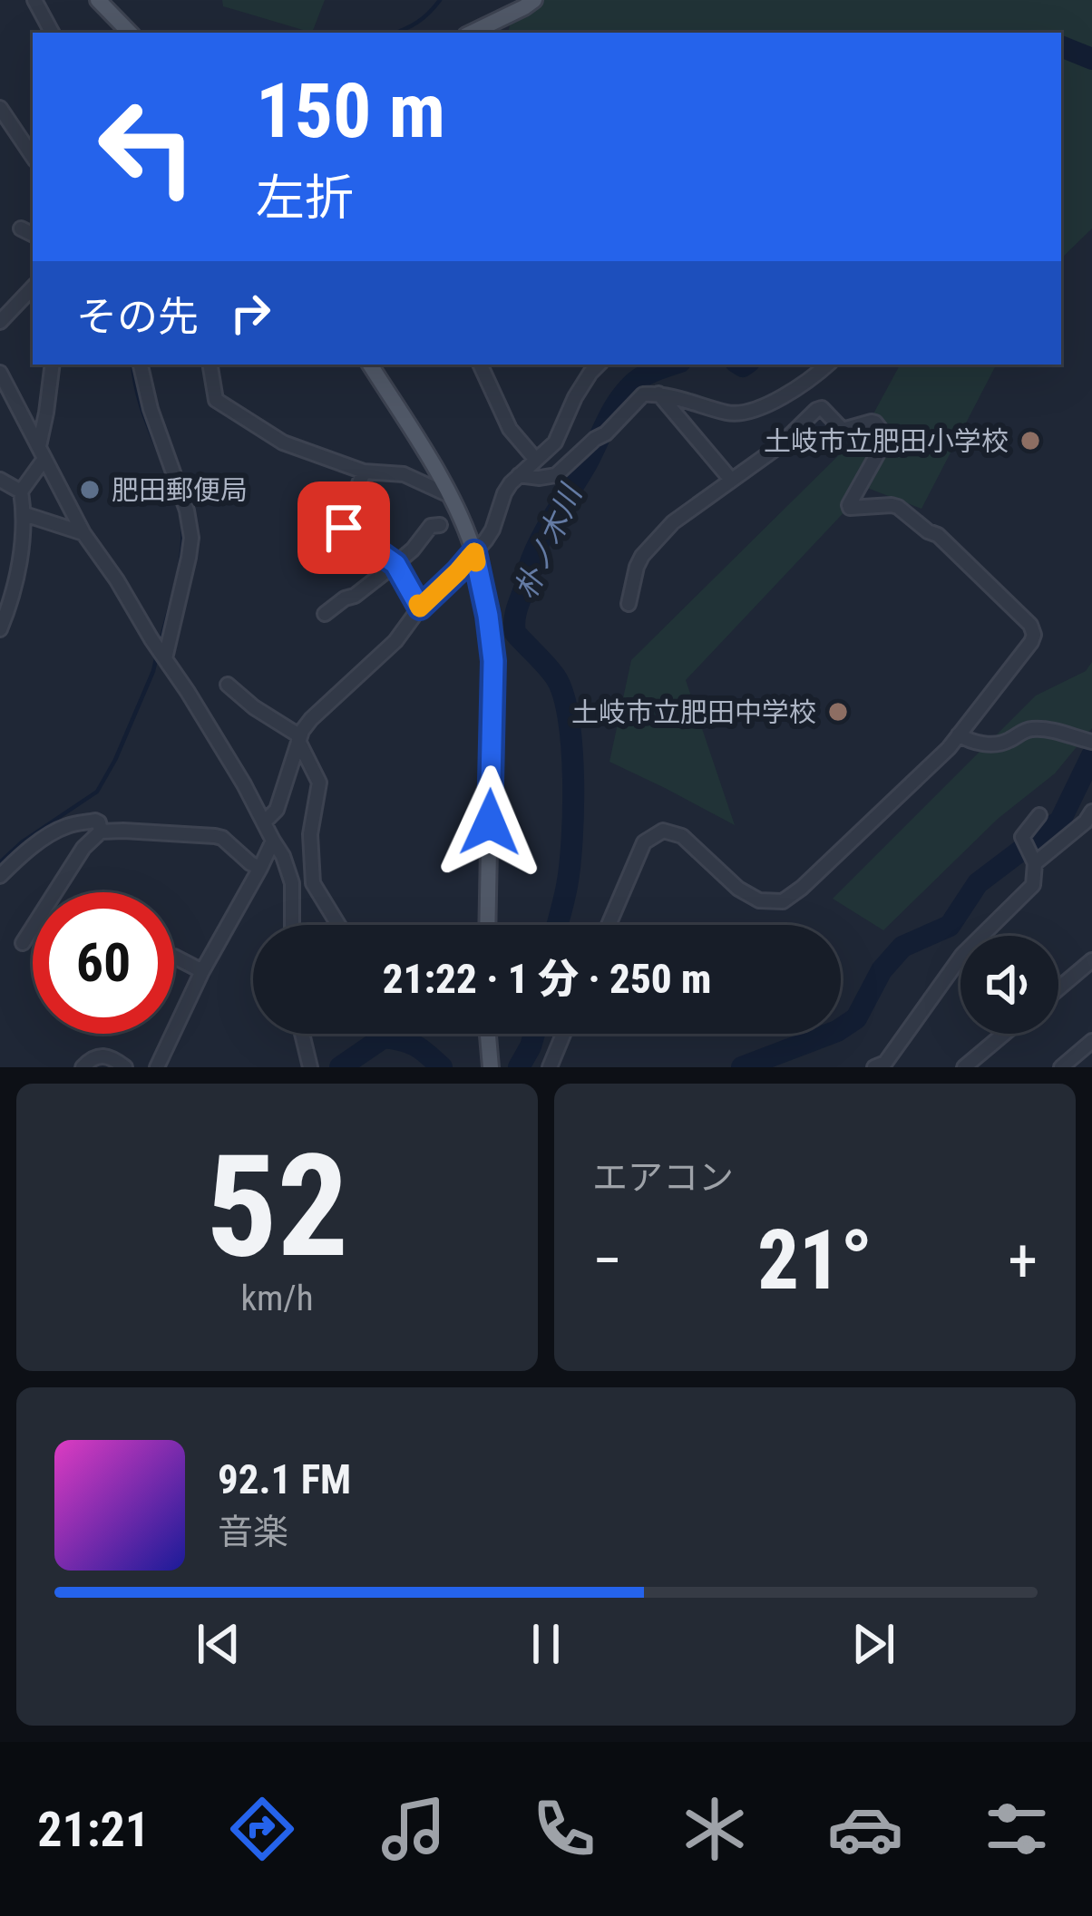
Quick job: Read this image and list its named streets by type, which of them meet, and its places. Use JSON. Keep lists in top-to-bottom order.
{
  "water": ["朴ノ木川"],
  "places": ["土岐市立肥田小学校", "肥田郵便局", "土岐市立肥田中学校"],
  "page": {
    "turn": ["150 m", "左折"],
    "then": "その先",
    "limit": "60",
    "trip": "21:22 · 1 分 · 250 m",
    "tile": [
      ["52", "km/h"],
      "エアコン"
    ],
    "heat": ["−", "21°", "+"],
    "song": ["92.1 FM", "音楽"],
    "tabs": "21:21"
  }
}
